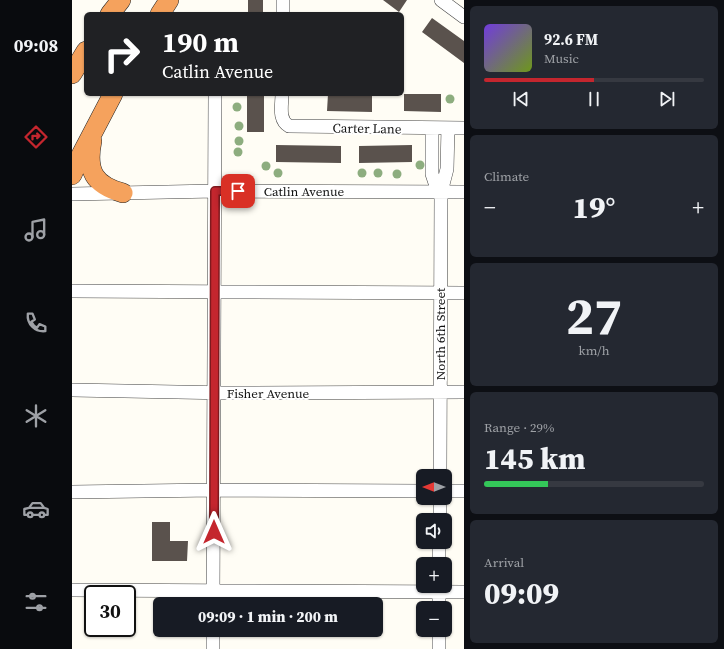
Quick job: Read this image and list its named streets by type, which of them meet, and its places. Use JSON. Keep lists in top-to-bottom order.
{
  "streets": {
    "street": [
      "Carter Lane",
      "Catlin Avenue",
      "North 6th Street",
      "Fisher Avenue"
    ]
  },
  "crossings": [
    ["Carter Lane", "North 6th Street"],
    ["Catlin Avenue", "North 6th Street"],
    ["North 6th Street", "Fisher Avenue"]
  ],
  "north": "left",
  "page": {
    "tabs": "09:08",
    "turn": ["190 m", "Catlin Avenue"],
    "song": ["92.6 FM", "Music"],
    "tile": [
      "Climate",
      ["27", "km/h"],
      ["Range · 29%", "145 km"],
      ["Arrival", "09:09"]
    ],
    "heat": ["−", "19°", "+"],
    "map_buttons": ["+", "−"],
    "limit": "30",
    "trip": "09:09 · 1 min · 200 m"
  }
}
